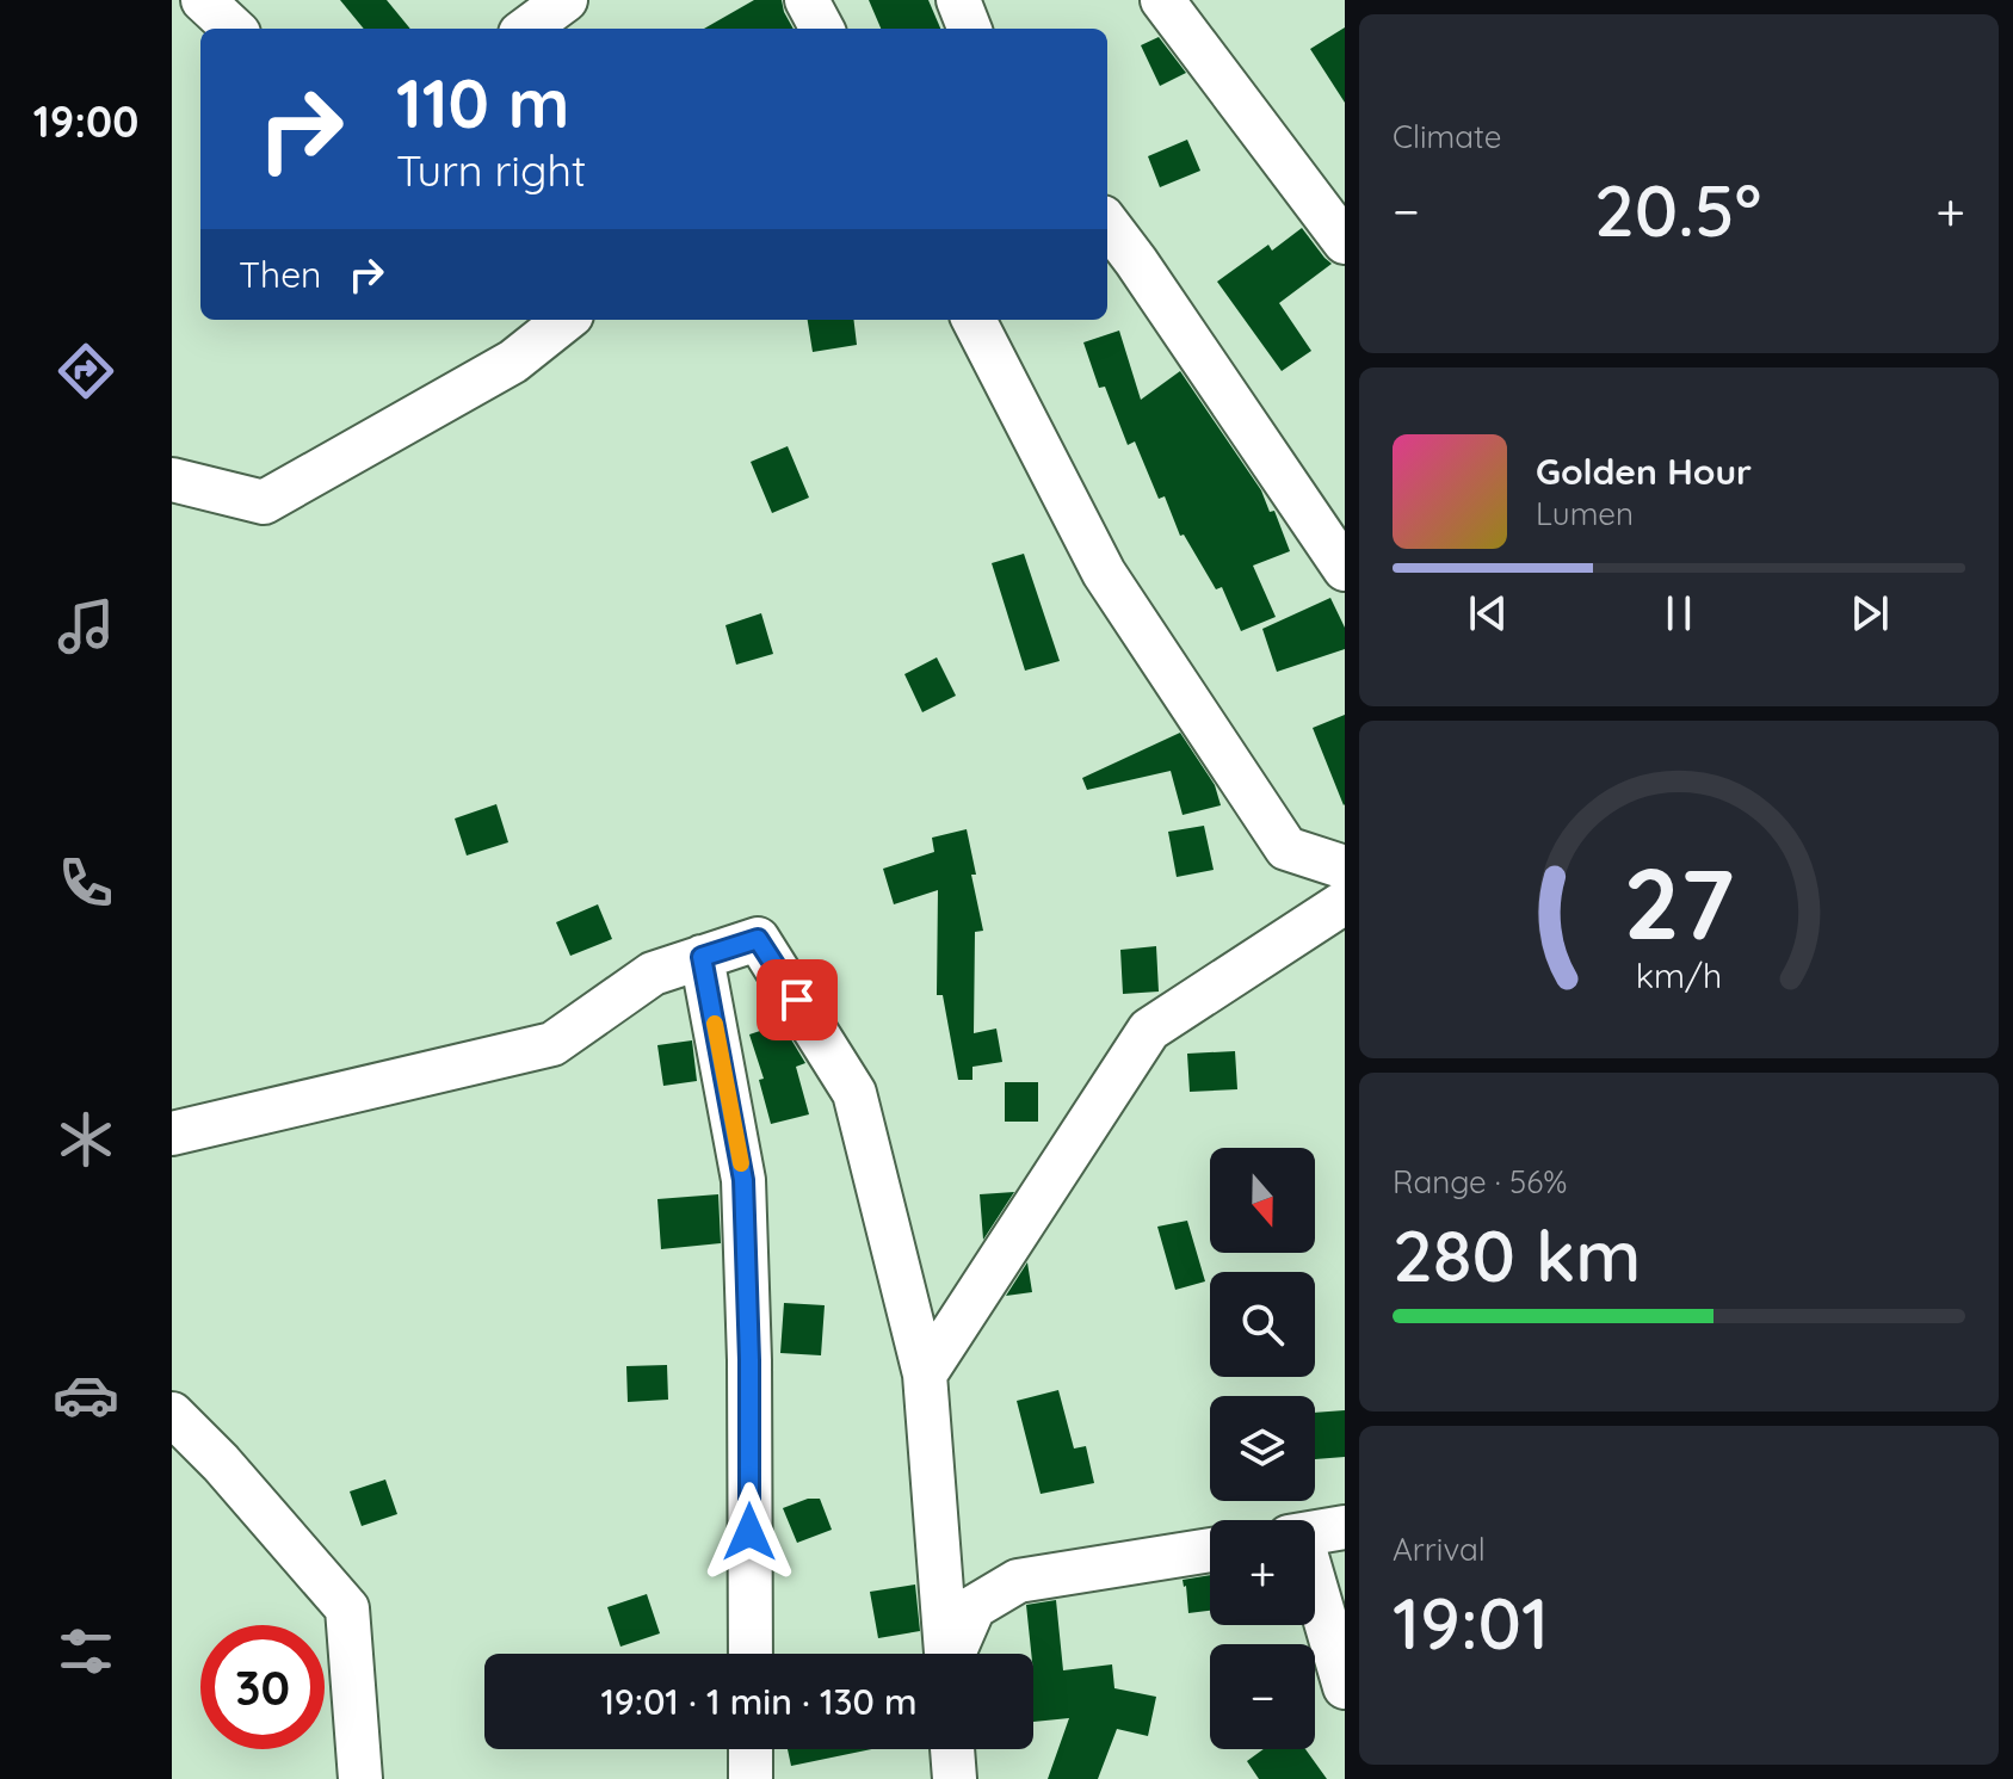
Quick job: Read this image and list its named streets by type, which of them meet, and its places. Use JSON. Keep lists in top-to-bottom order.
{
  "north": "bottom",
  "page": {
    "tabs": "19:00",
    "tile": [
      "Climate",
      ["Range · 56%", "280 km"],
      ["Arrival", "19:01"]
    ],
    "turn": ["110 m", "Turn right"],
    "heat": ["−", "20.5°", "+"],
    "then": "Then",
    "song": ["Golden Hour", "Lumen"],
    "map_buttons": ["+", "−"],
    "limit": "30",
    "trip": "19:01 · 1 min · 130 m",
    "gauge": ["27", "km/h"]
  }
}
